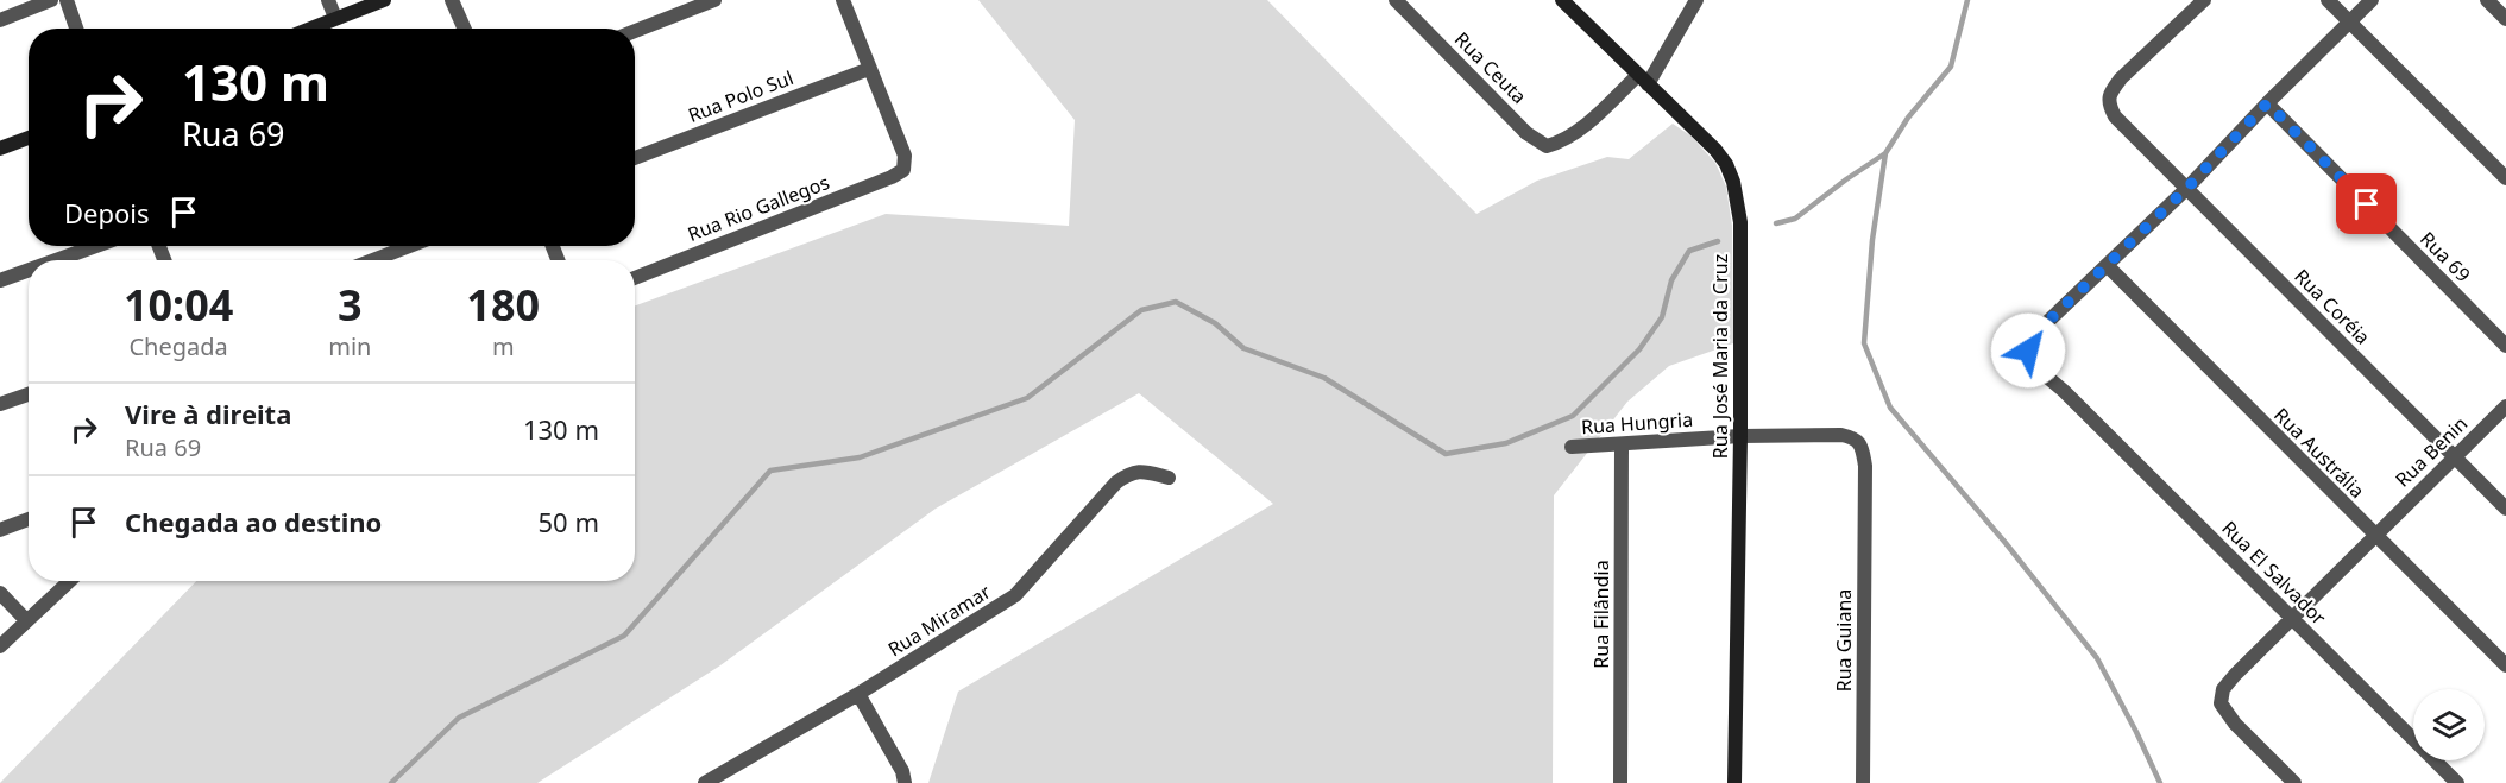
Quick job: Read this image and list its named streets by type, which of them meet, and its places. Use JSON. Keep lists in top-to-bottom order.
{
  "streets": {
    "street": [
      "Rua Ceuta",
      "Rua Polo Sul",
      "Rua Rio Gallegos",
      "Rua 69",
      "Rua Coréia",
      "Rua José Maria da Cruz",
      "Rua Hungria",
      "Rua Benin",
      "Rua Austrália",
      "Rua El Salvador",
      "Rua Filândia",
      "Rua Miramar",
      "Rua Guiana"
    ]
  },
  "crossings": [
    ["Rua Ceuta", "Rua José Maria da Cruz"],
    ["Rua Polo Sul", "Rua Rio Gallegos"],
    ["Rua 69", "Rua El Salvador"],
    ["Rua Coréia", "Rua Benin"],
    ["Rua Coréia", "Rua El Salvador"],
    ["Rua José Maria da Cruz", "Rua Hungria"],
    ["Rua Hungria", "Rua Filândia"],
    ["Rua Hungria", "Rua Guiana"],
    ["Rua Benin", "Rua Austrália"],
    ["Rua Benin", "Rua El Salvador"],
    ["Rua Austrália", "Rua El Salvador"]
  ],
  "page": {
    "turn": ["130 m", "Rua 69"],
    "then": "Depois",
    "eta": [
      "10:04",
      "Chegada",
      "3",
      "min",
      "180",
      "m"
    ],
    "list": [
      {
        "name": "Vire à direita",
        "note": "Rua 69",
        "value": "130 m"
      },
      {
        "name": "Chegada ao destino",
        "value": "50 m"
      }
    ]
  }
}
